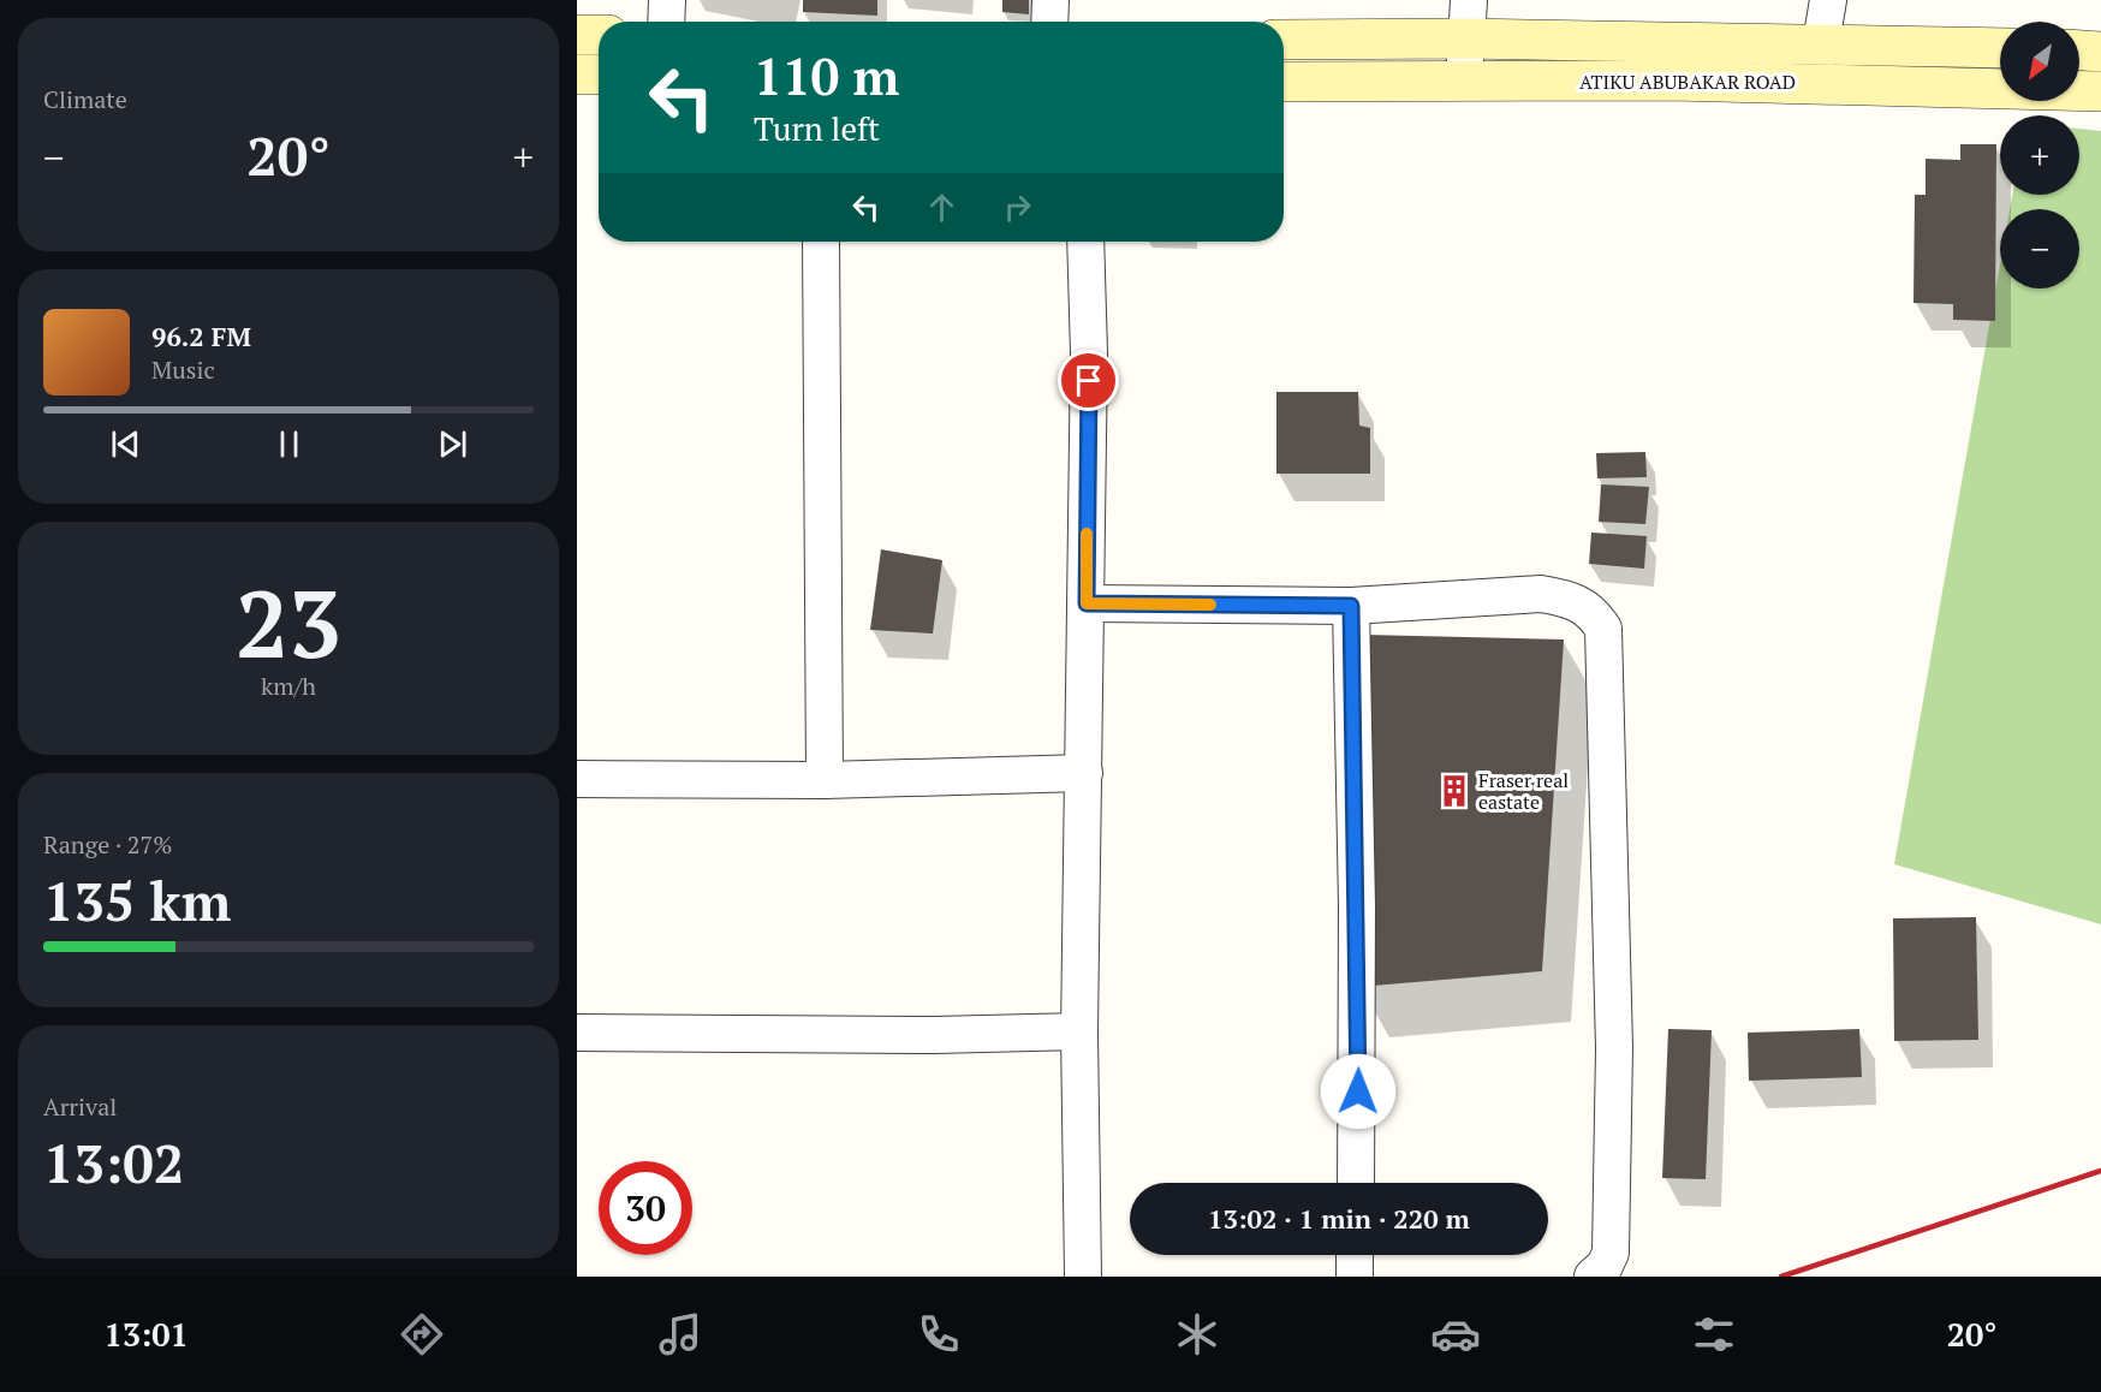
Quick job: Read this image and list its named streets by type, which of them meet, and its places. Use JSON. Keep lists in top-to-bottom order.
{
  "streets": {
    "street": ["ATIKU ABUBAKAR ROAD"]
  },
  "places": {
    "building": ["Fraser real eastate"]
  },
  "north": "bottom left",
  "page": {
    "tile": [
      "Climate",
      ["23", "km/h"],
      ["Range · 27%", "135 km"],
      ["Arrival", "13:02"]
    ],
    "map_buttons": ["+", "−"],
    "turn": ["110 m", "Turn left"],
    "heat": ["−", "20°", "+"],
    "song": ["96.2 FM", "Music"],
    "limit": "30",
    "trip": "13:02 · 1 min · 220 m",
    "tabs": ["13:01", "20°"]
  }
}
